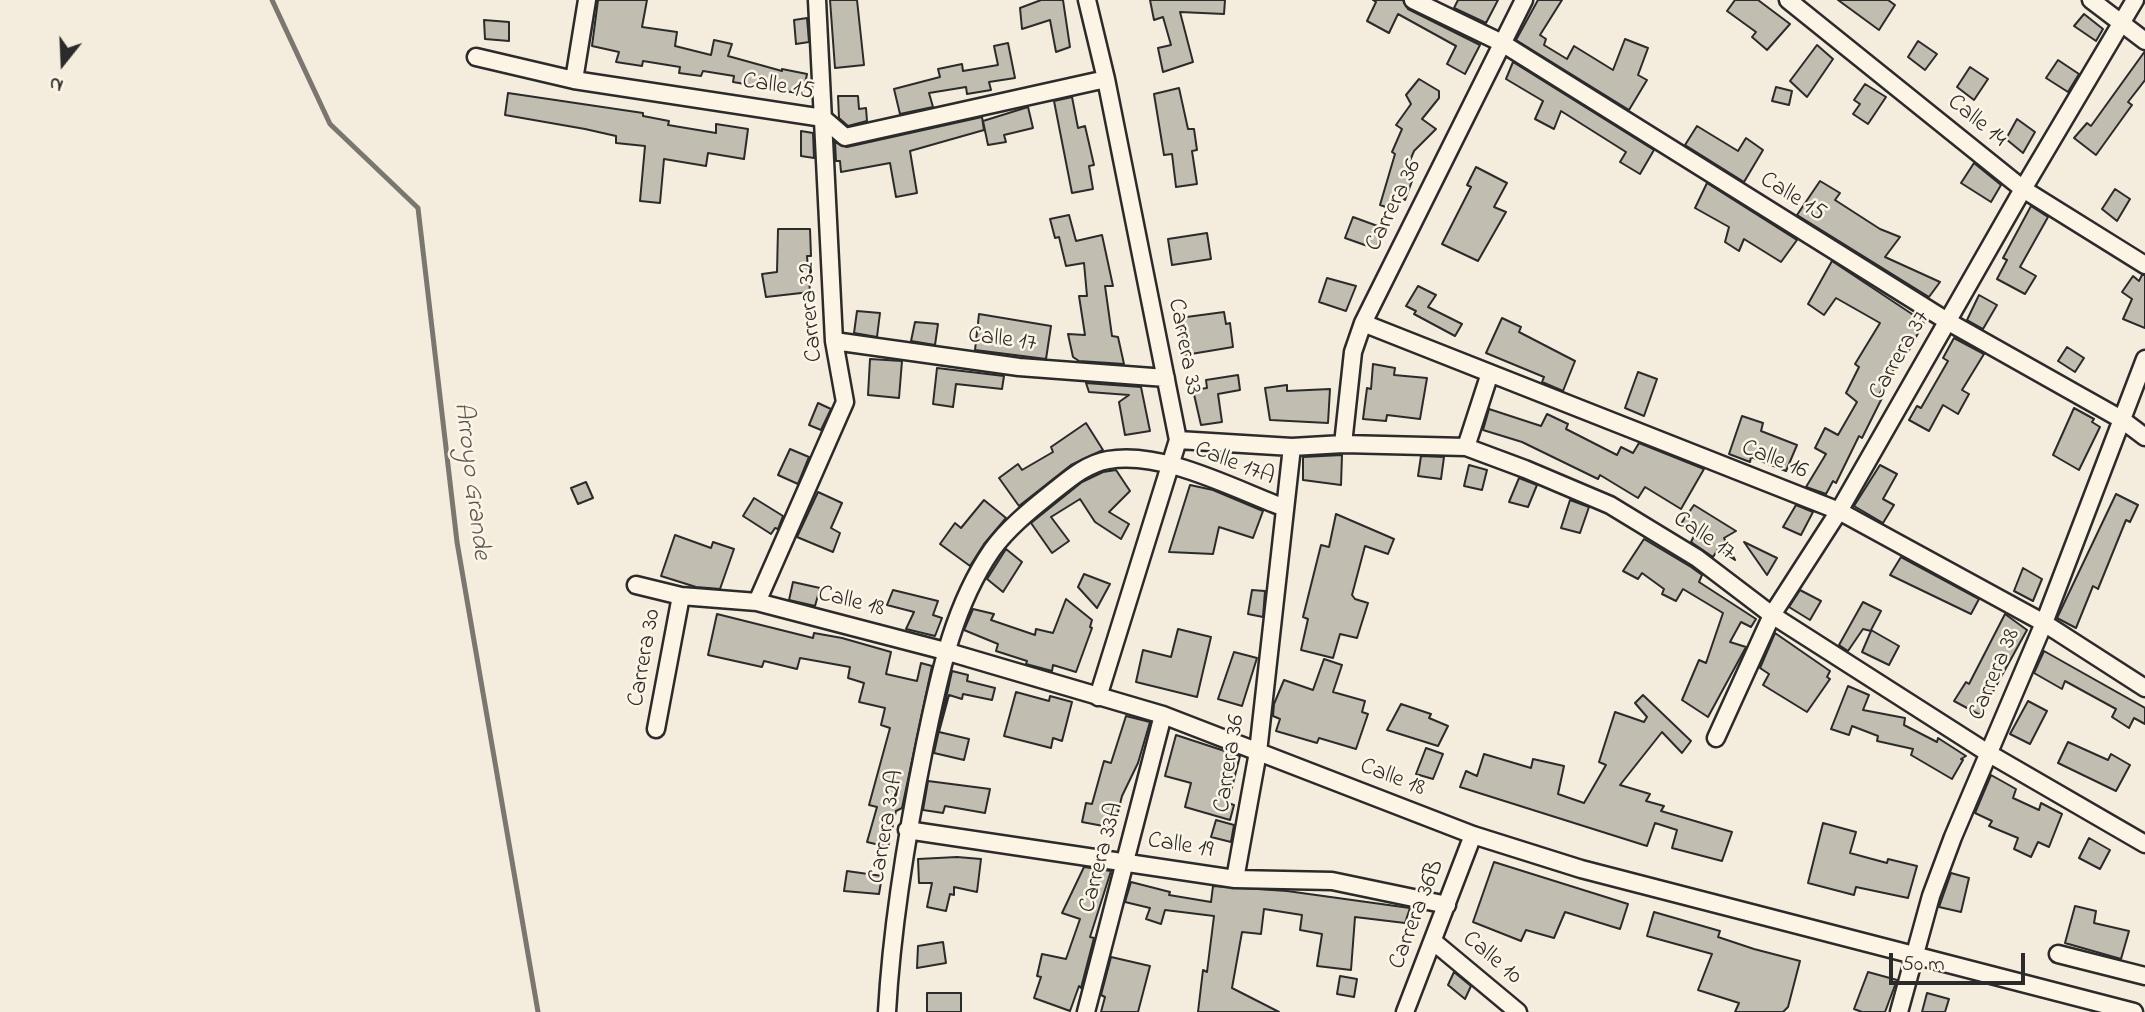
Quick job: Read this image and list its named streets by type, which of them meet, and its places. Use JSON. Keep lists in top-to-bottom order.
{
  "streets": {
    "street": [
      "Calle 15",
      "Calle 14",
      "Carrera 36",
      "Carrera 32",
      "Calle 17",
      "Carrera 33",
      "Carrera 37",
      "Calle 16",
      "Calle 17A",
      "Calle 18",
      "Carrera 30",
      "Carrera 38",
      "Carrera 32A",
      "Calle 19",
      "Carrera 33A",
      "Carrera 36B",
      "Calle 10"
    ]
  },
  "crossings": [
    ["Calle 15", "Carrera 36"],
    ["Calle 15", "Carrera 32"],
    ["Calle 15", "Carrera 33"],
    ["Calle 15", "Carrera 37"],
    ["Calle 15", "Carrera 38"],
    ["Calle 14", "Carrera 37"],
    ["Carrera 36", "Calle 17"],
    ["Carrera 36", "Calle 16"],
    ["Carrera 36", "Calle 17A"],
    ["Carrera 36", "Calle 18"],
    ["Carrera 36", "Calle 19"],
    ["Carrera 32", "Calle 17"],
    ["Carrera 32", "Calle 18"],
    ["Calle 17", "Carrera 33"],
    ["Calle 17", "Carrera 37"],
    ["Calle 17", "Carrera 38"],
    ["Carrera 37", "Calle 16"],
    ["Calle 16", "Carrera 38"],
    ["Calle 18", "Carrera 30"],
    ["Calle 18", "Carrera 38"],
    ["Calle 18", "Carrera 32A"],
    ["Calle 18", "Carrera 33A"],
    ["Calle 18", "Carrera 36B"],
    ["Carrera 32A", "Calle 19"],
    ["Calle 19", "Carrera 33A"],
    ["Calle 19", "Carrera 36B"],
    ["Carrera 36B", "Calle 10"]
  ],
  "water": ["Arroyo Grande"],
  "scale_bar": "50 m",
  "north": "bottom"
}
